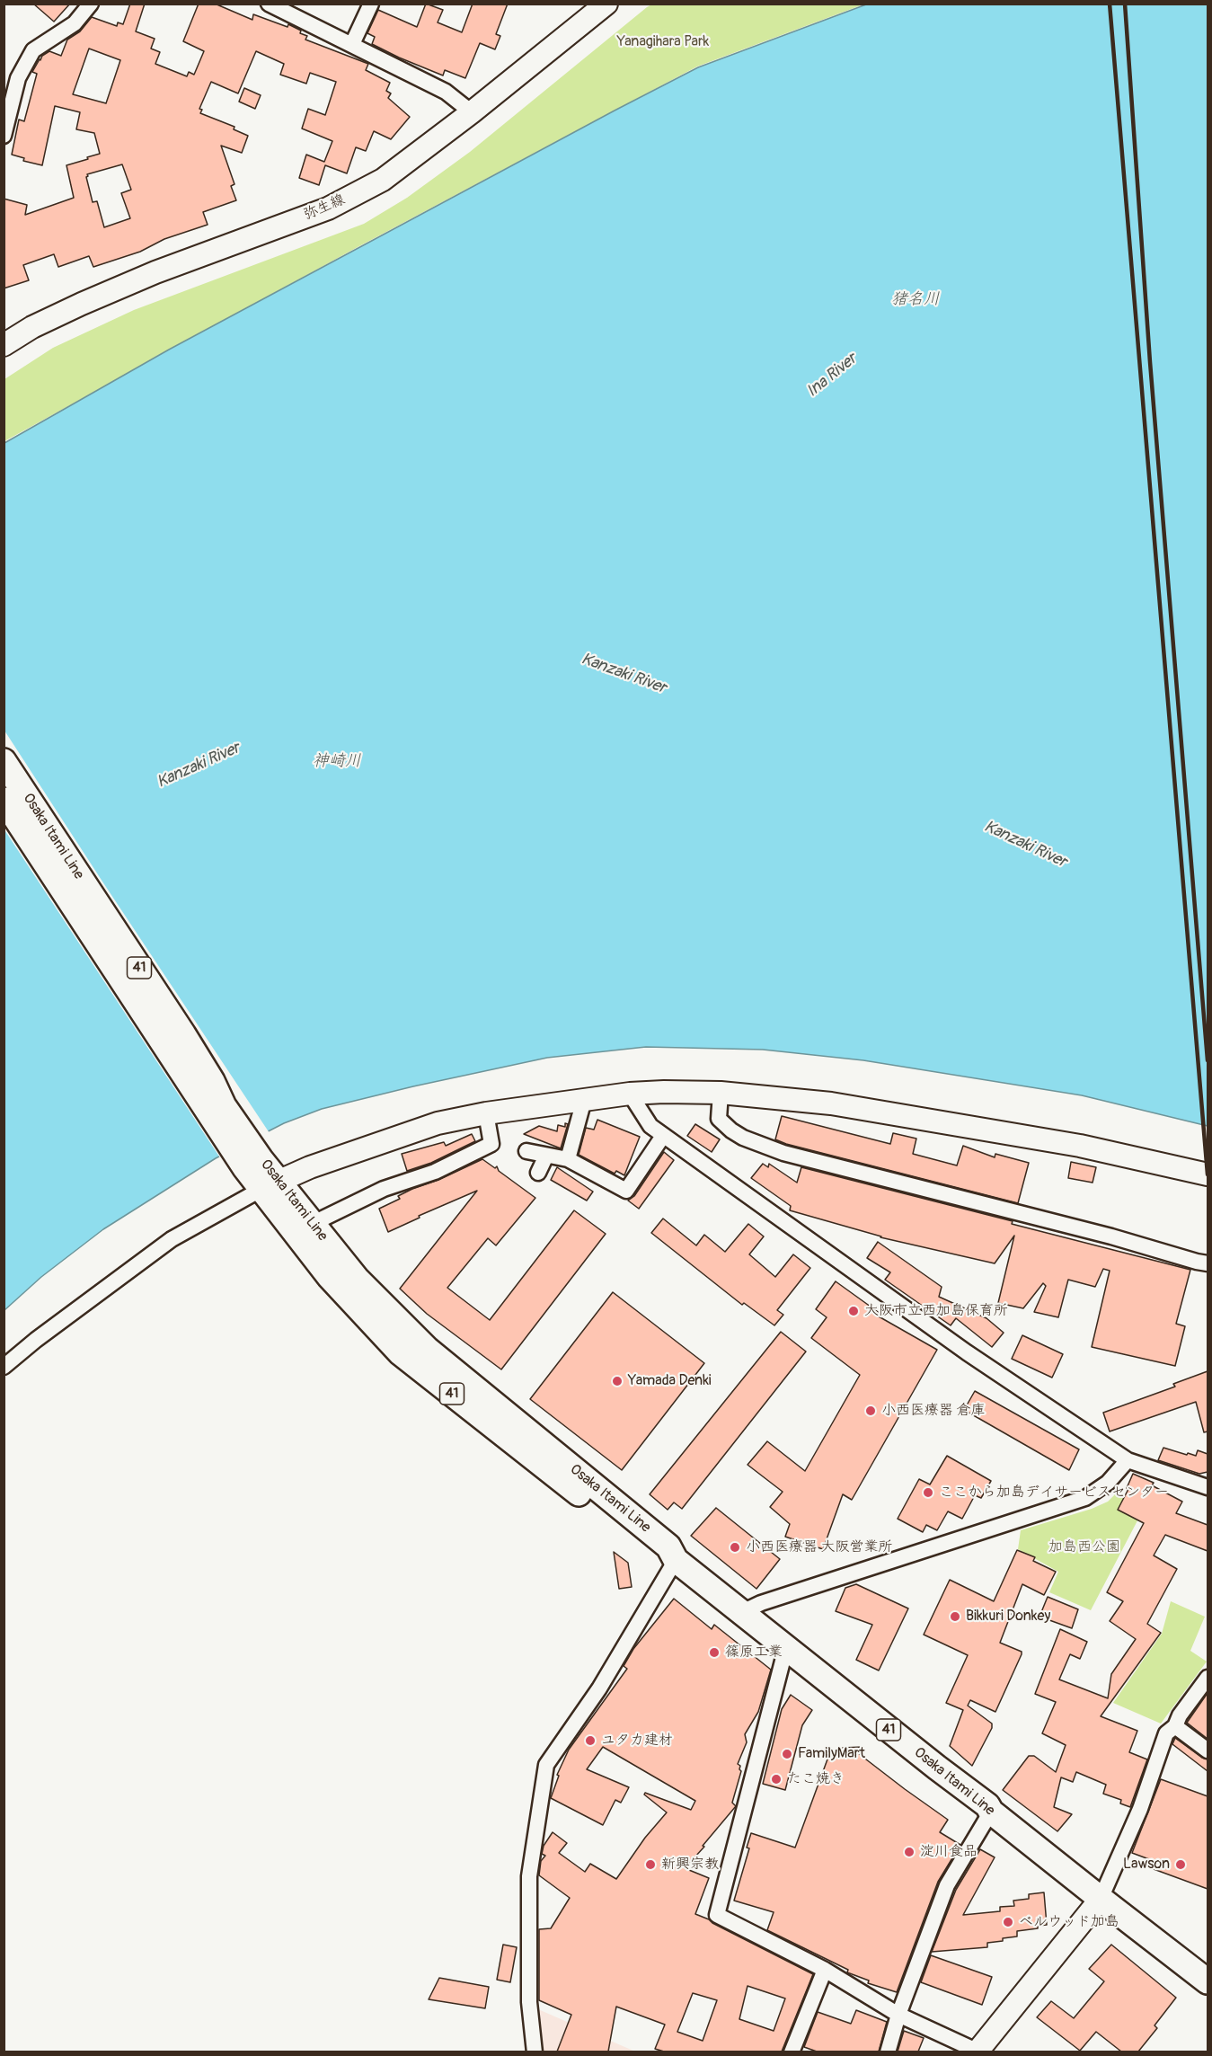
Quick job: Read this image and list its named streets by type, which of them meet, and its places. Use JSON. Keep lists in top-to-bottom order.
{
  "streets": {
    "main road": ["Osaka Itami Line", "41"],
    "street": ["弥生線"]
  },
  "water": [
    "猪名川",
    "Ina River",
    "Kanzaki River",
    "神崎川"
  ],
  "parks": ["Yanagihara Park", "加島西公園"],
  "places": [
    "大阪市立西加島保育所",
    "Yamada Denki",
    "小西医療器 倉庫",
    "ここから加島デイサービスセンター",
    "小西医療器 大阪営業所",
    "Bikkuri Donkey",
    "篠原工業",
    "ユタカ建材",
    "FamilyMart",
    "たこ焼き",
    "淀川食品",
    "新興宗教",
    "Lawson",
    "ベルウッド加島"
  ]
}
